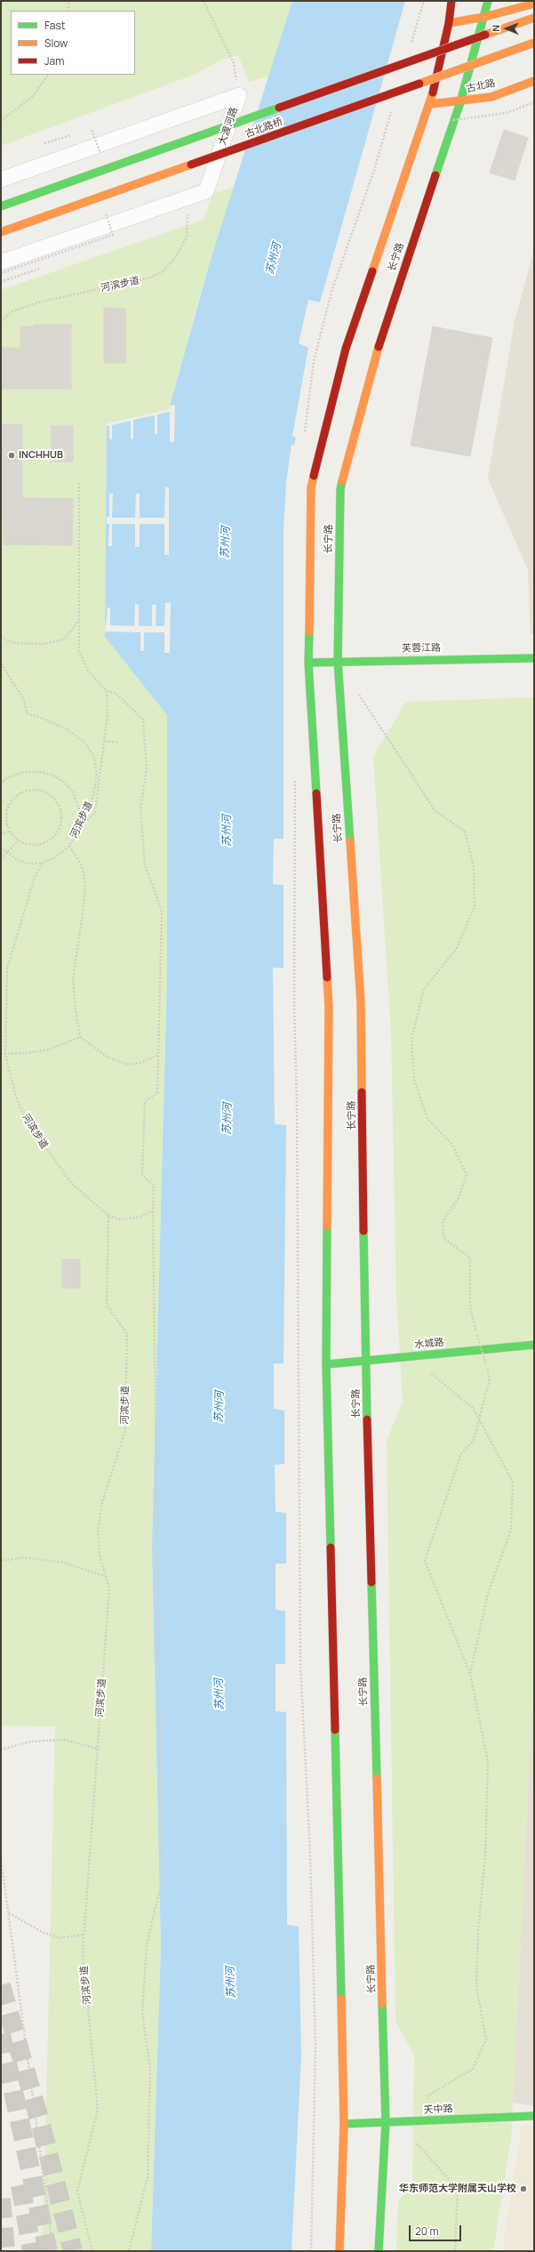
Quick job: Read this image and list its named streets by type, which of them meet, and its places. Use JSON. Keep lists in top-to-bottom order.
{
  "streets": {
    "main road": [
      "古北路",
      "古北路桥",
      "长宁路",
      "芙蓉江路",
      "水城路",
      "天中路"
    ],
    "street": ["大渡河路"],
    "path": ["河滨步道"]
  },
  "crossings": [
    ["古北路", "长宁路"],
    ["大渡河路", "河滨步道"],
    ["长宁路", "芙蓉江路"],
    ["长宁路", "水城路"],
    ["长宁路", "天中路"]
  ],
  "water": ["苏州河"],
  "places": ["INCHHUB", "华东师范大学附属天山学校"],
  "legend": ["Fast", "Slow", "Jam"],
  "scale_bar": "20 m",
  "north": "left"
}
